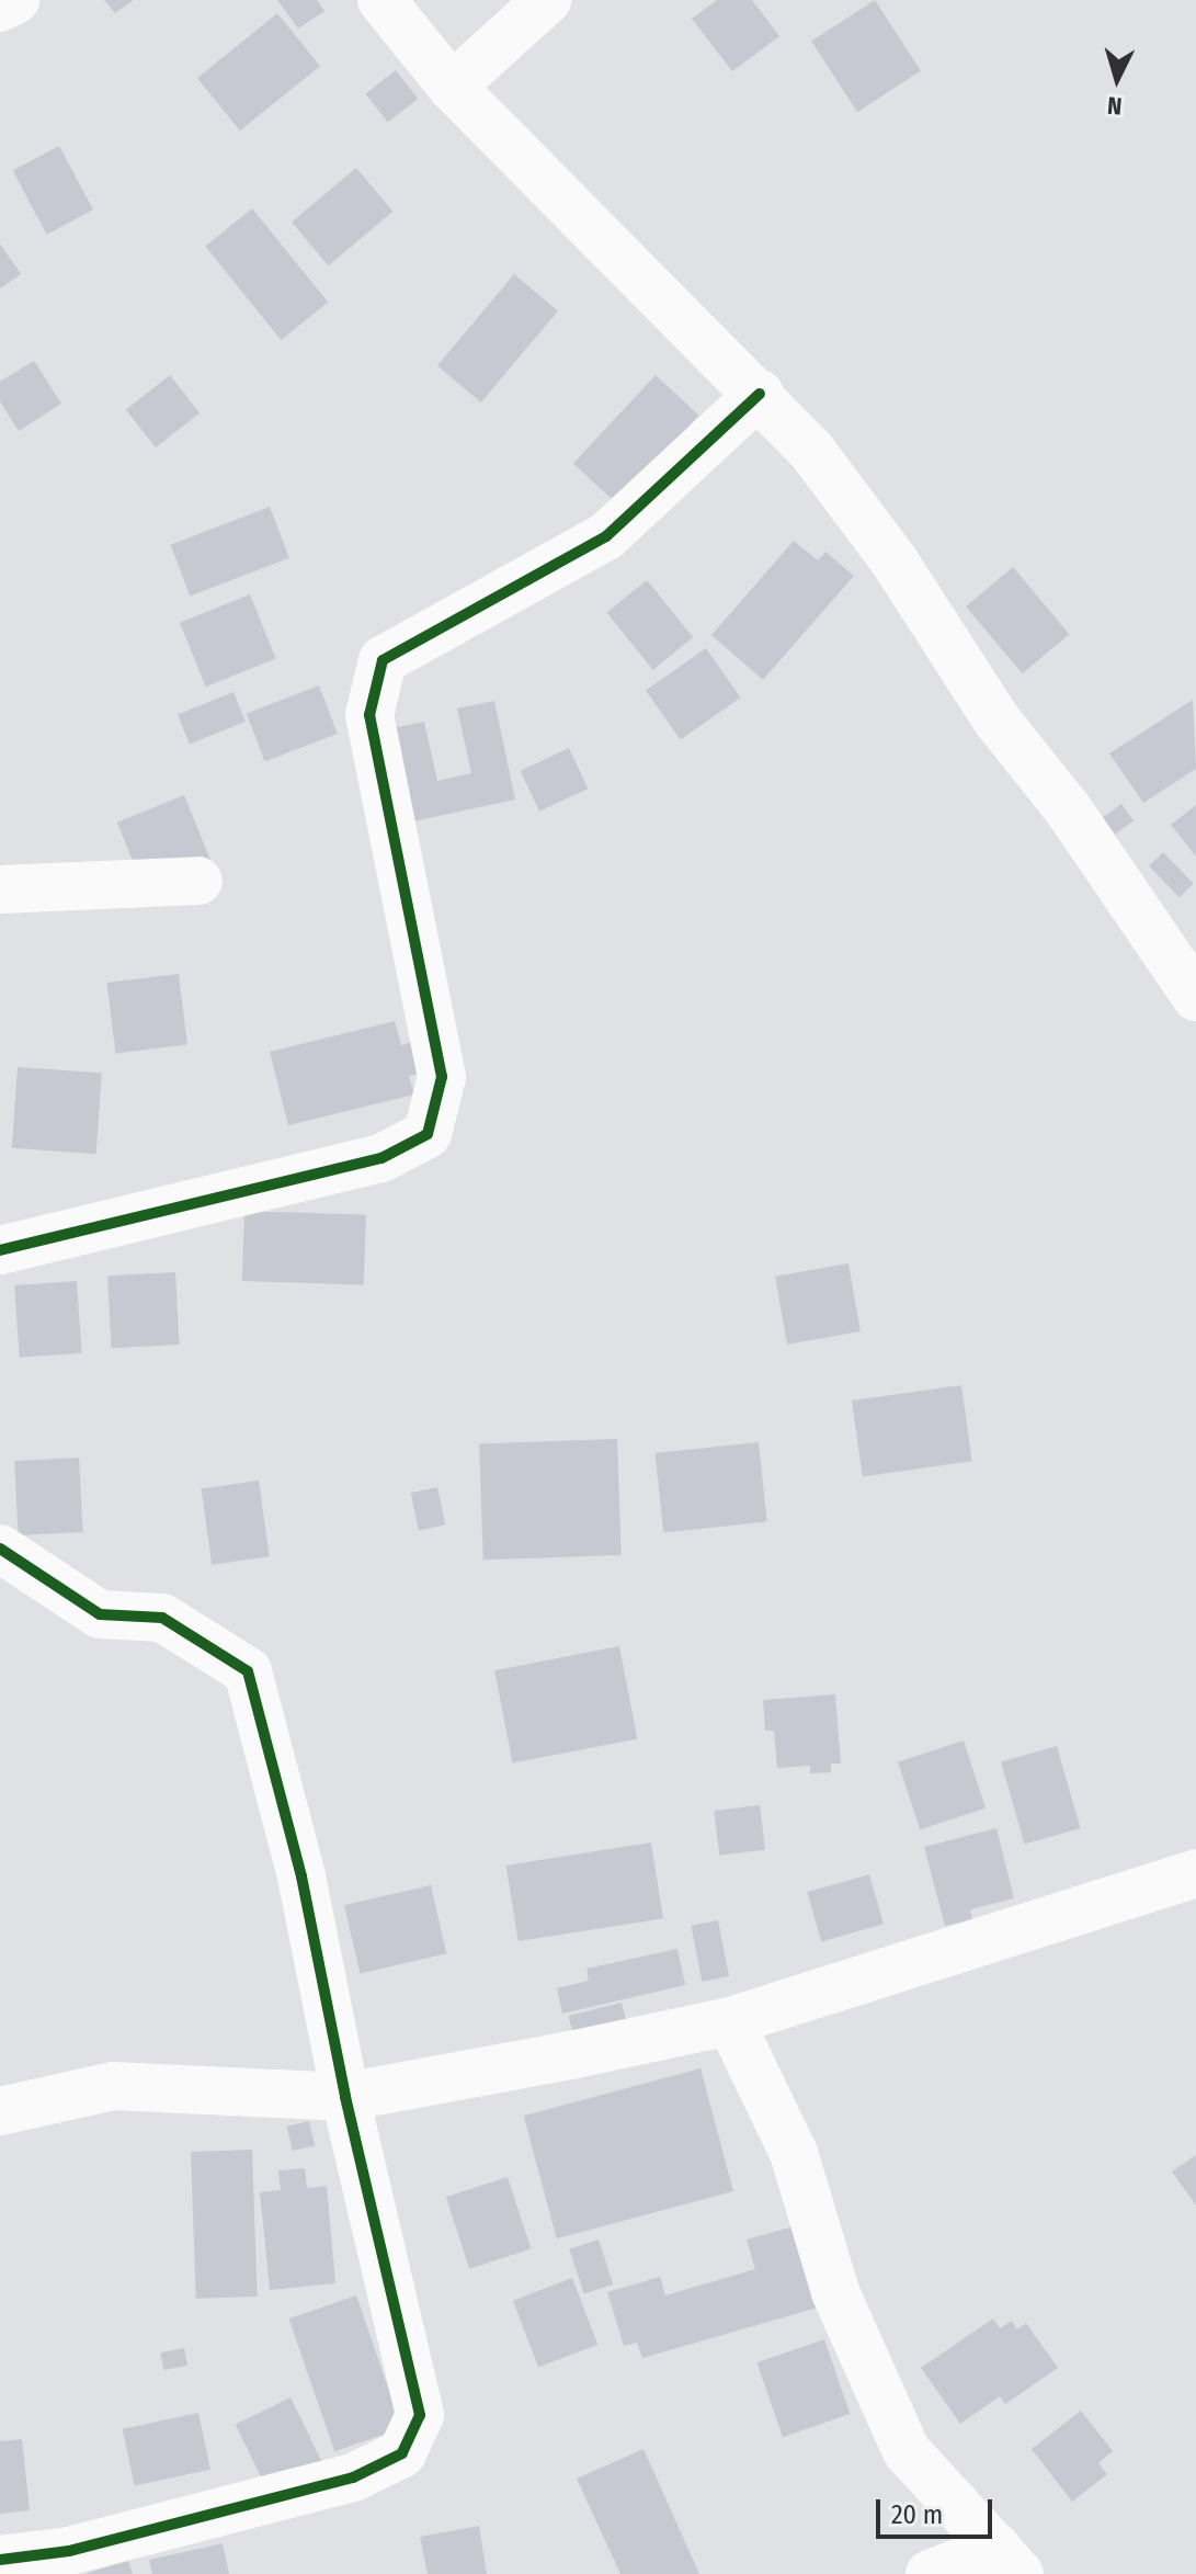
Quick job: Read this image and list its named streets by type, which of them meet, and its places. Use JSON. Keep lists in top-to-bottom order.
{
  "scale_bar": "20 m",
  "north": "bottom"
}
